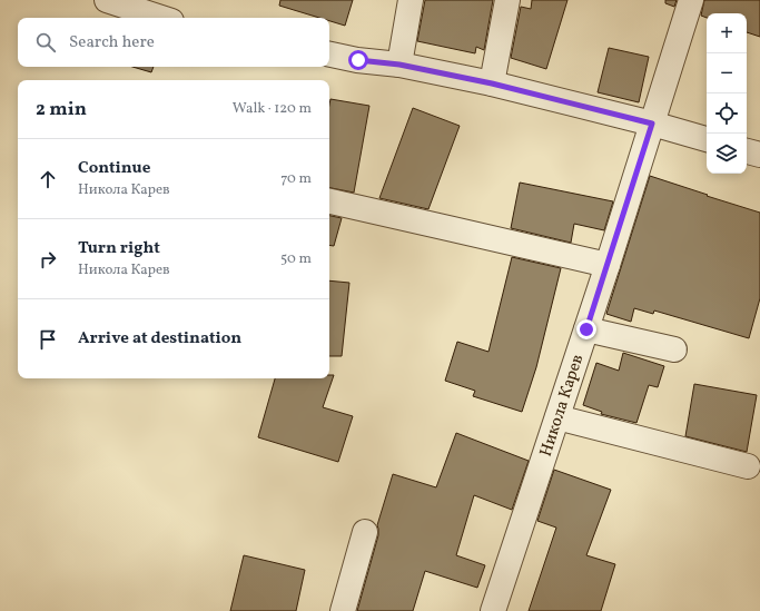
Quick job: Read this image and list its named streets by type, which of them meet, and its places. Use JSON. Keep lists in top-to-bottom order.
{
  "streets": {
    "street": ["Никола Карев"]
  },
  "page": {
    "map_buttons": ["+", "−"],
    "search": "Search here",
    "heading": ["2 min", "Walk · 120 m"],
    "list": [
      ["Continue", "Никола Карев", "70 m"],
      ["Turn right", "Никола Карев", "50 m"],
      "Arrive at destination"
    ]
  }
}
